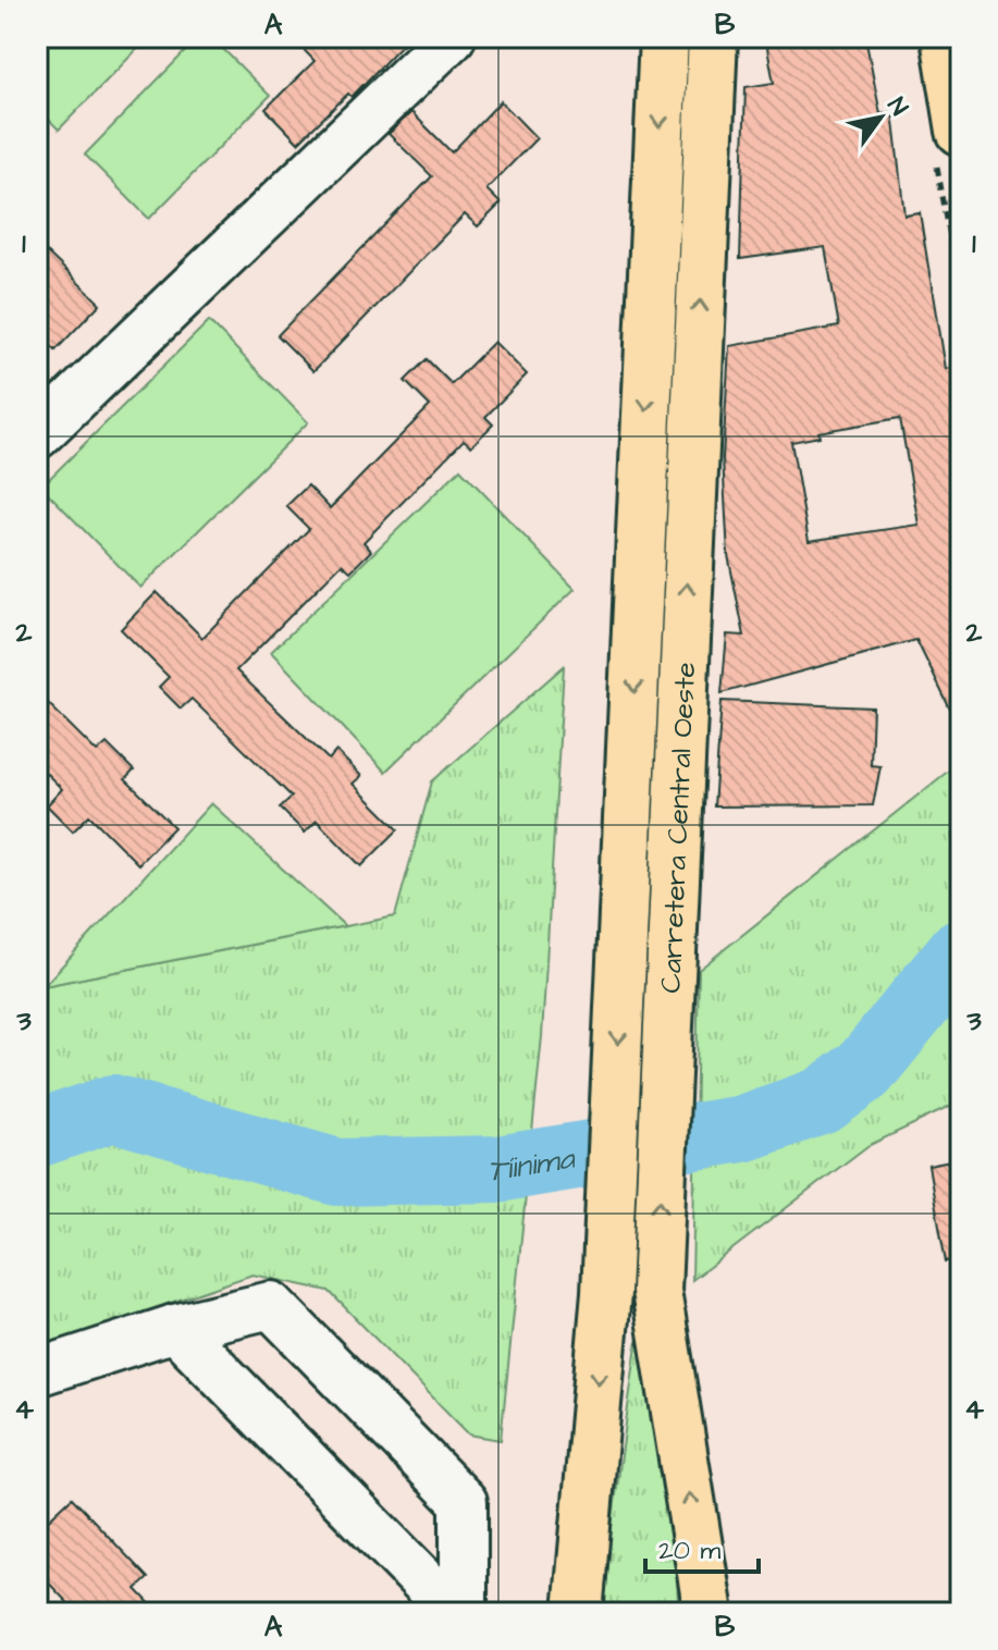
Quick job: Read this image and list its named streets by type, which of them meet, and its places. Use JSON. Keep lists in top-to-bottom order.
{
  "streets": {
    "main road": ["Carretera Central Oeste"]
  },
  "water": ["Tíinima"],
  "scale_bar": "20 m",
  "north": "top right",
  "grid": {
    "columns": ["A", "B"],
    "rows": [
      "1",
      "2",
      "3",
      "4"
    ]
  }
}
